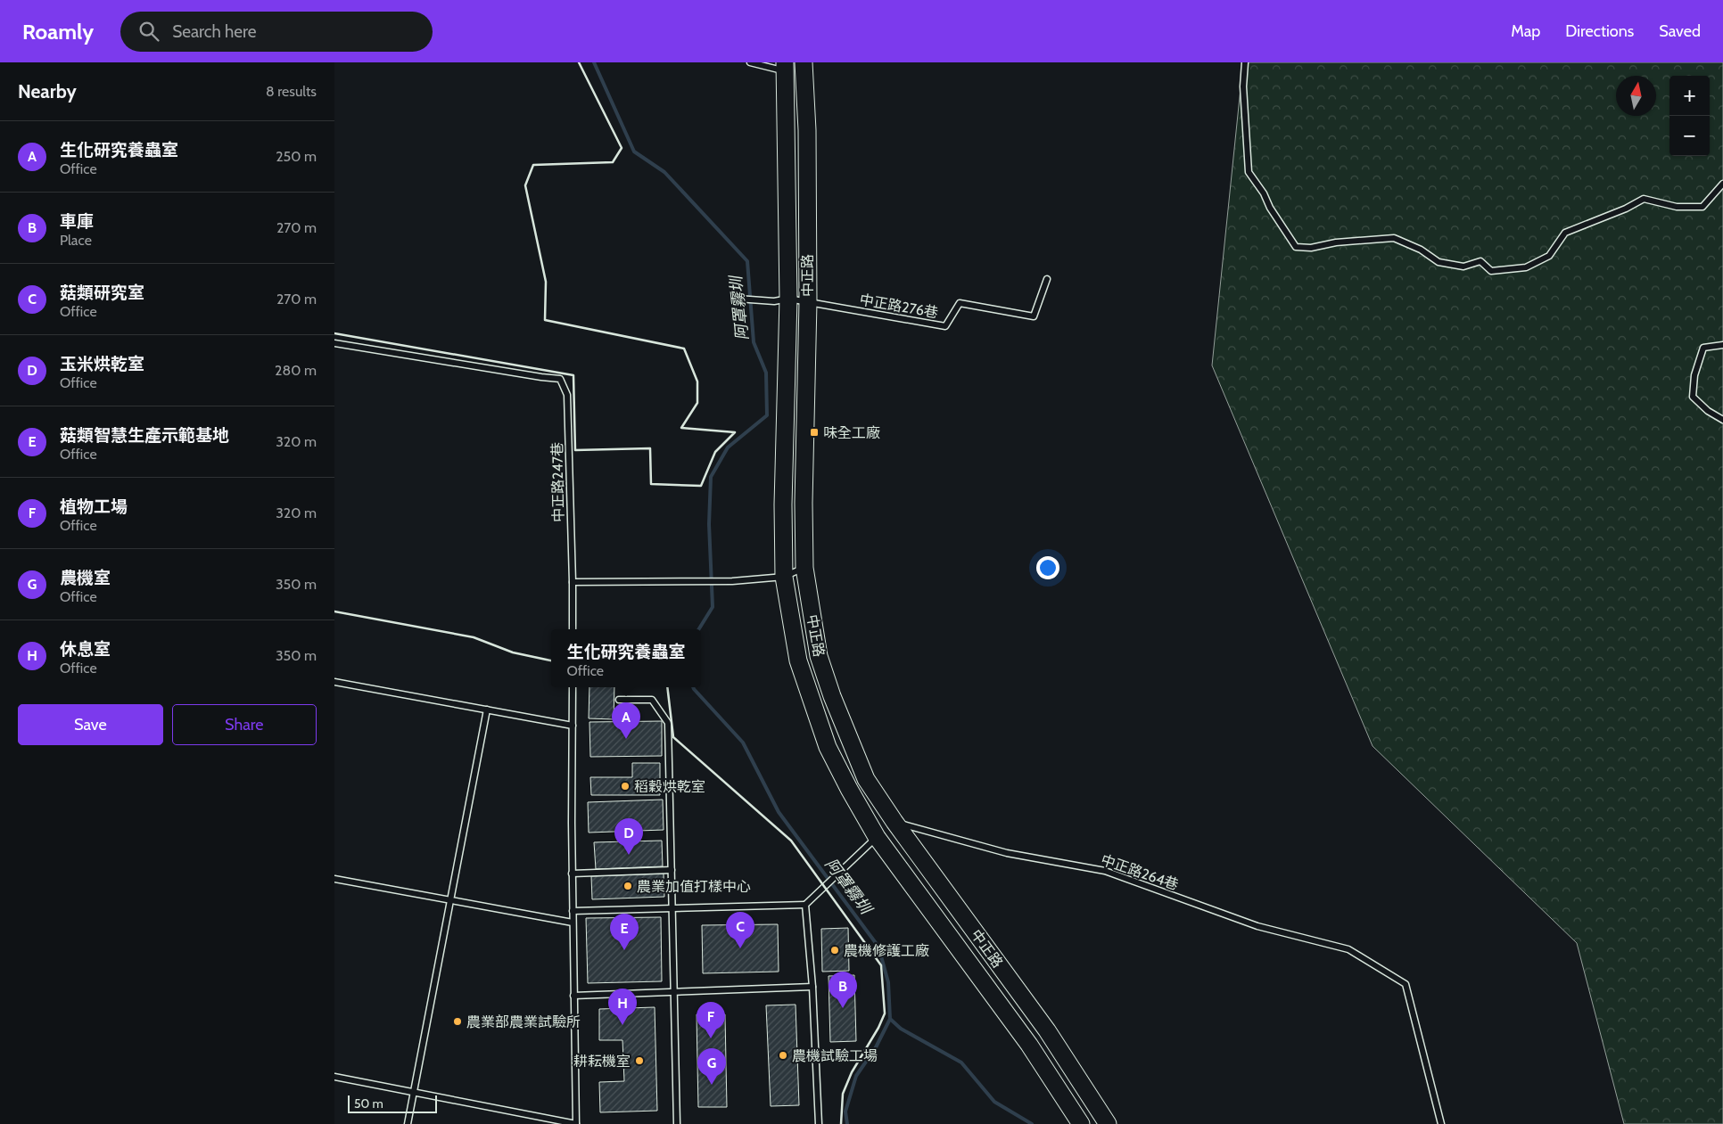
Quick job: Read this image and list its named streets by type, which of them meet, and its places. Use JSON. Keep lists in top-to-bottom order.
{
  "streets": {
    "main road": ["中正路"],
    "lane": ["中正路276巷", "中正路247巷", "中正路264巷"]
  },
  "crossings": [
    ["中正路", "中正路276巷"],
    ["中正路", "中正路264巷"]
  ],
  "water": ["阿罩霧圳"],
  "places": {
    "transit": ["味全工廠"],
    "other": [
      "稻穀烘乾室",
      "農業加值打樣中心",
      "農機修護工廠",
      "農業部農業試驗所",
      "農機試驗工場",
      "耕耘機室"
    ]
  },
  "scale_bar": "50 m",
  "north": "top",
  "page": {
    "header": "Roamly",
    "search": "Search here",
    "nav": ["Map", "Directions", "Saved"],
    "heading": ["Nearby", "8 results"],
    "map_buttons": ["+", "−"],
    "list": [
      {
        "mark": "A",
        "name": "生化研究養蟲室",
        "note": "Office",
        "value": "250 m"
      },
      {
        "mark": "B",
        "name": "車庫",
        "note": "Place",
        "value": "270 m"
      },
      {
        "mark": "C",
        "name": "菇類研究室",
        "note": "Office",
        "value": "270 m"
      },
      {
        "mark": "D",
        "name": "玉米烘乾室",
        "note": "Office",
        "value": "280 m"
      },
      {
        "mark": "E",
        "name": "菇類智慧生產示範基地",
        "note": "Office",
        "value": "320 m"
      },
      {
        "mark": "F",
        "name": "植物工場",
        "note": "Office",
        "value": "320 m"
      },
      {
        "mark": "G",
        "name": "農機室",
        "note": "Office",
        "value": "350 m"
      },
      {
        "mark": "H",
        "name": "休息室",
        "note": "Office",
        "value": "350 m"
      }
    ],
    "popup": ["生化研究養蟲室", "Office"],
    "buttons": ["Save", "Share"],
    "pins": [
      "A",
      "D",
      "C",
      "E",
      "B",
      "H",
      "F",
      "G"
    ],
    "scale": "50 m"
  }
}
